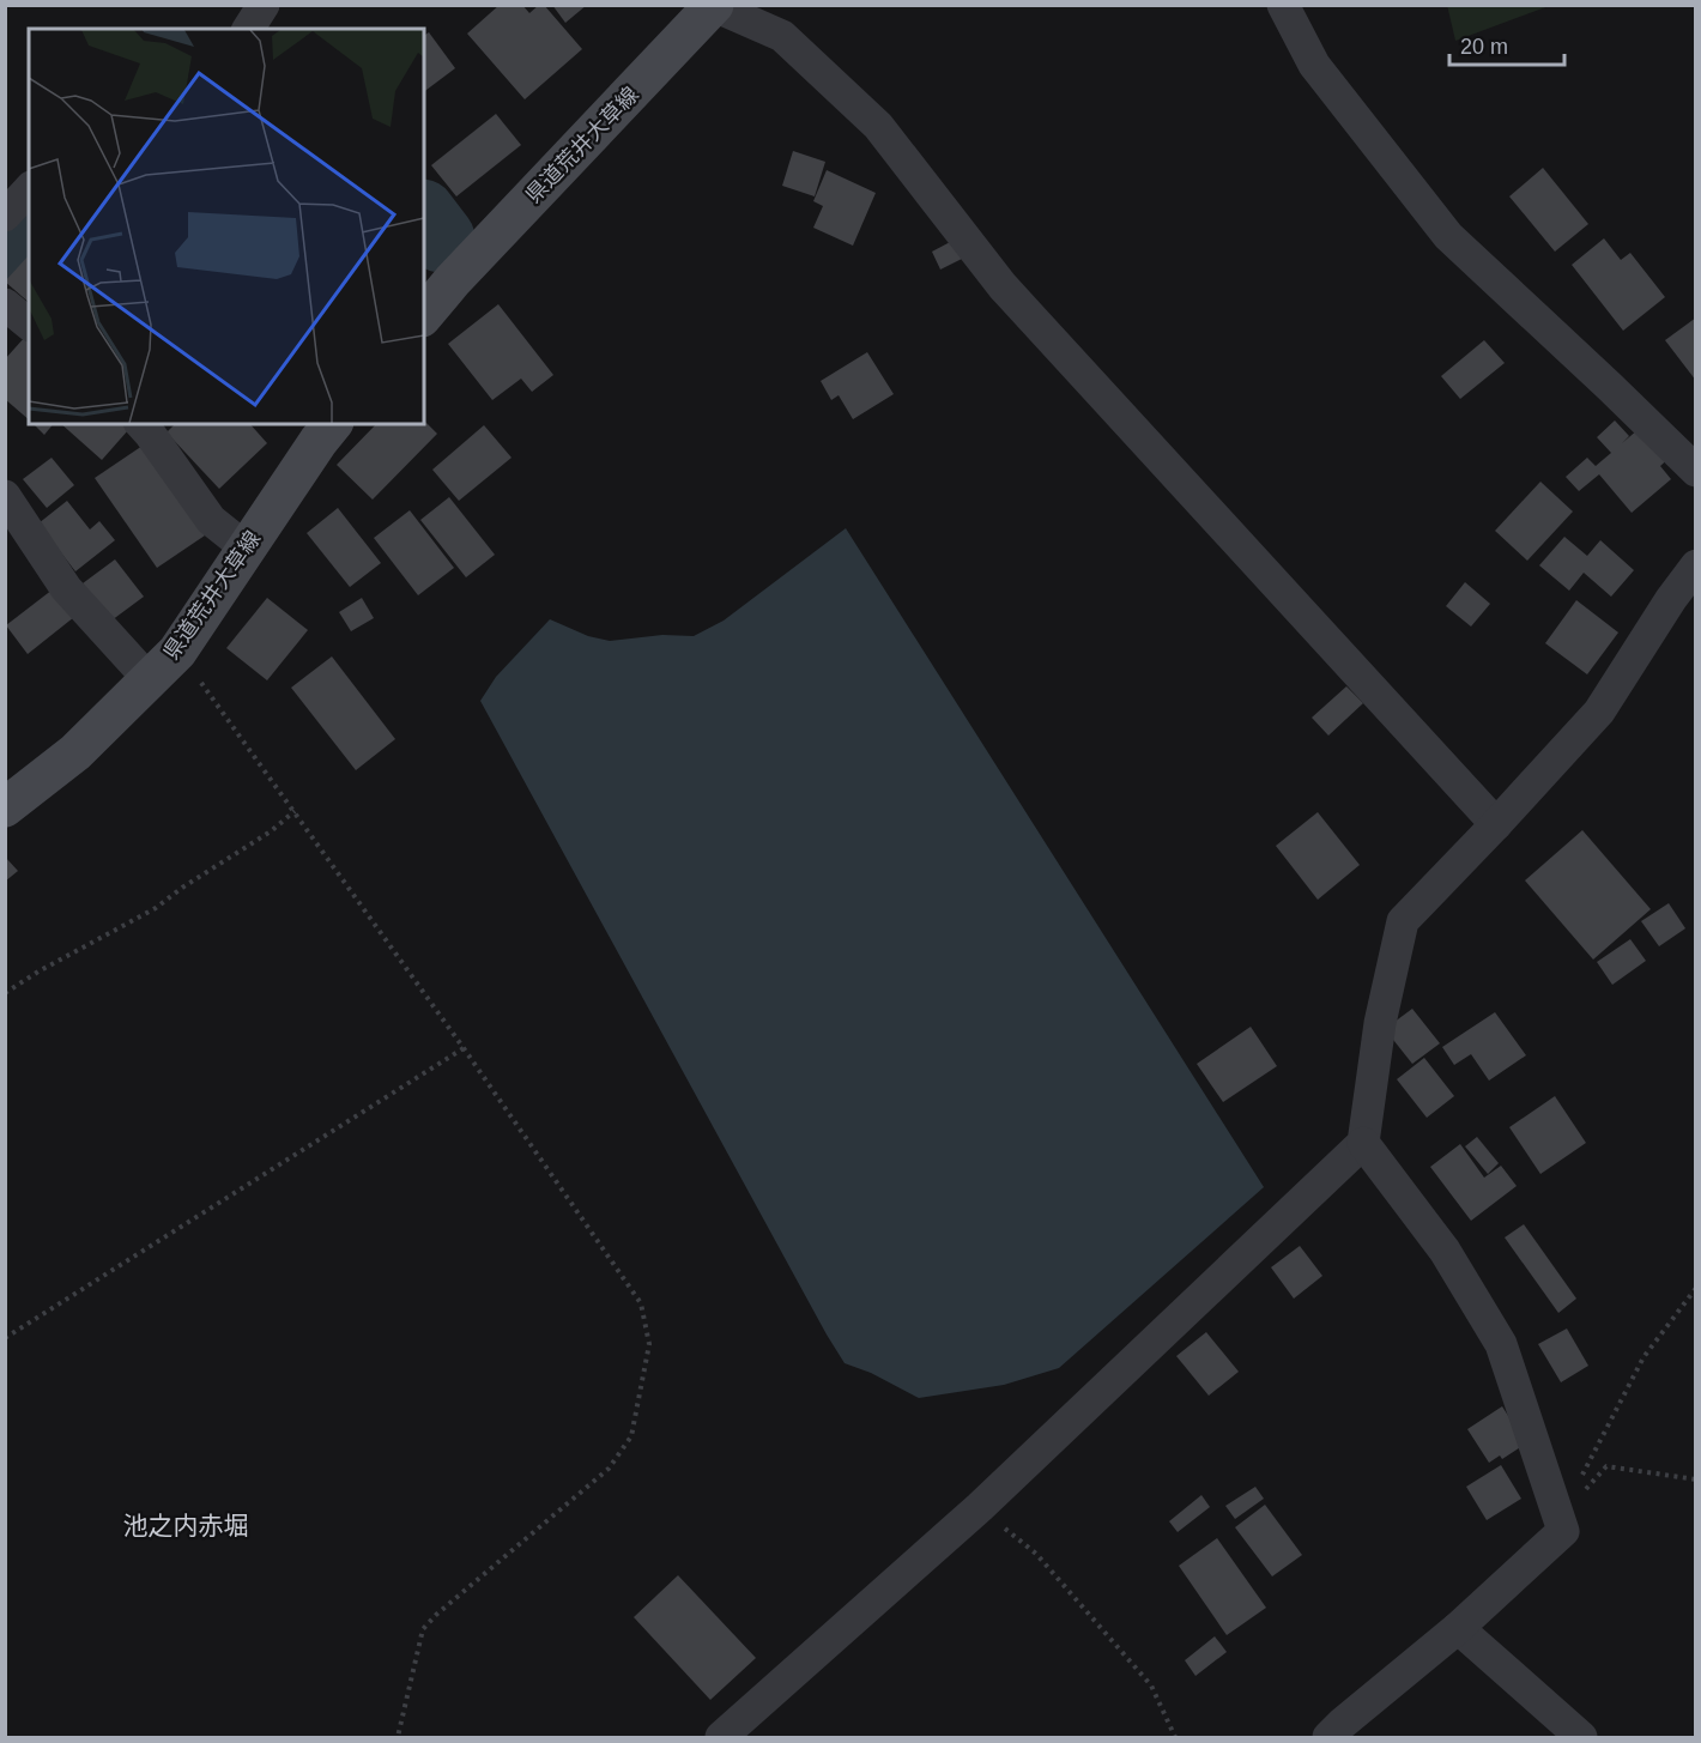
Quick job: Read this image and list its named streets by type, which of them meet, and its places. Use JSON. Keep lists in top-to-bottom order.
{
  "streets": {
    "main road": ["県道荒井大草線"]
  },
  "districts": ["池之内赤堀"],
  "scale_bar": "20 m"
}
